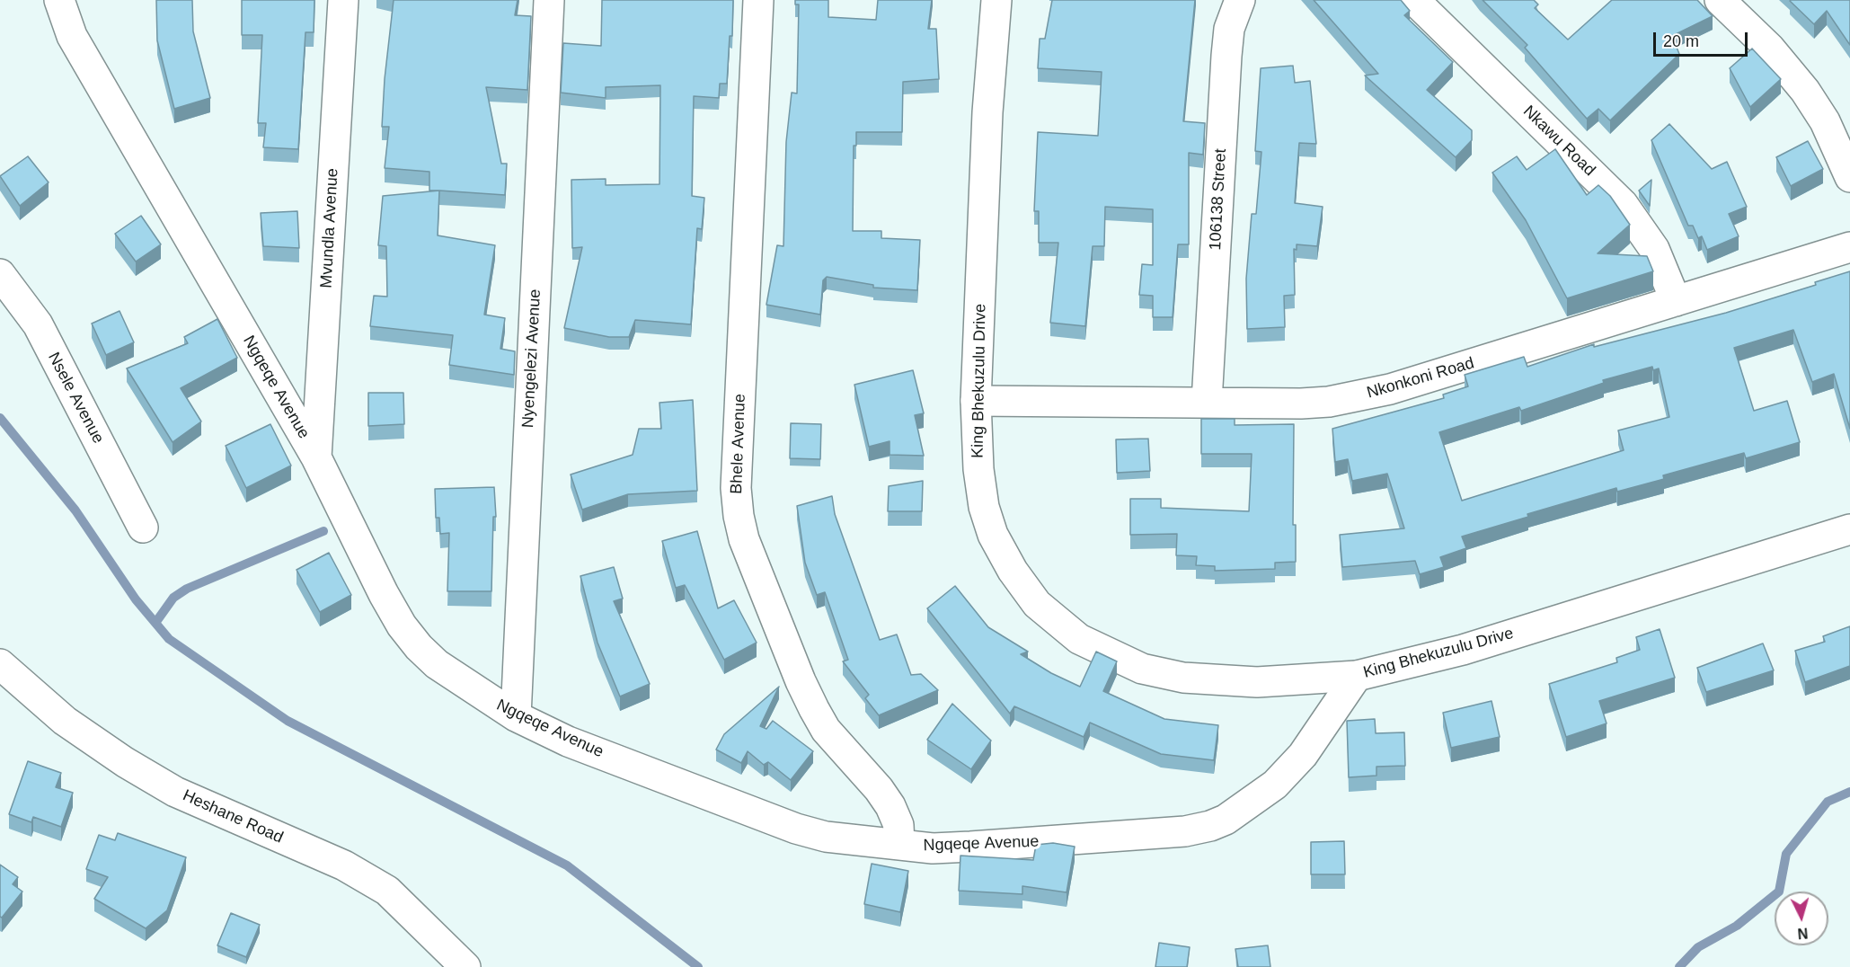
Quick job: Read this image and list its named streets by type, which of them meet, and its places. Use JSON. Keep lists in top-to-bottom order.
{
  "streets": {
    "street": [
      "Nkawu Road",
      "106138 Street",
      "Mvundla Avenue",
      "Nyengelezi Avenue",
      "Nkonkoni Road",
      "King Bhekuzulu Drive",
      "Ngqeqe Avenue",
      "Nsele Avenue",
      "Bhele Avenue",
      "Heshane Road"
    ]
  },
  "crossings": [
    ["Nkawu Road", "Nkonkoni Road"],
    ["106138 Street", "Nkonkoni Road"],
    ["Mvundla Avenue", "Ngqeqe Avenue"],
    ["Nyengelezi Avenue", "Ngqeqe Avenue"],
    ["Nkonkoni Road", "King Bhekuzulu Drive"],
    ["King Bhekuzulu Drive", "Ngqeqe Avenue"],
    ["Ngqeqe Avenue", "Bhele Avenue"]
  ],
  "scale_bar": "20 m",
  "north": "bottom"
}
